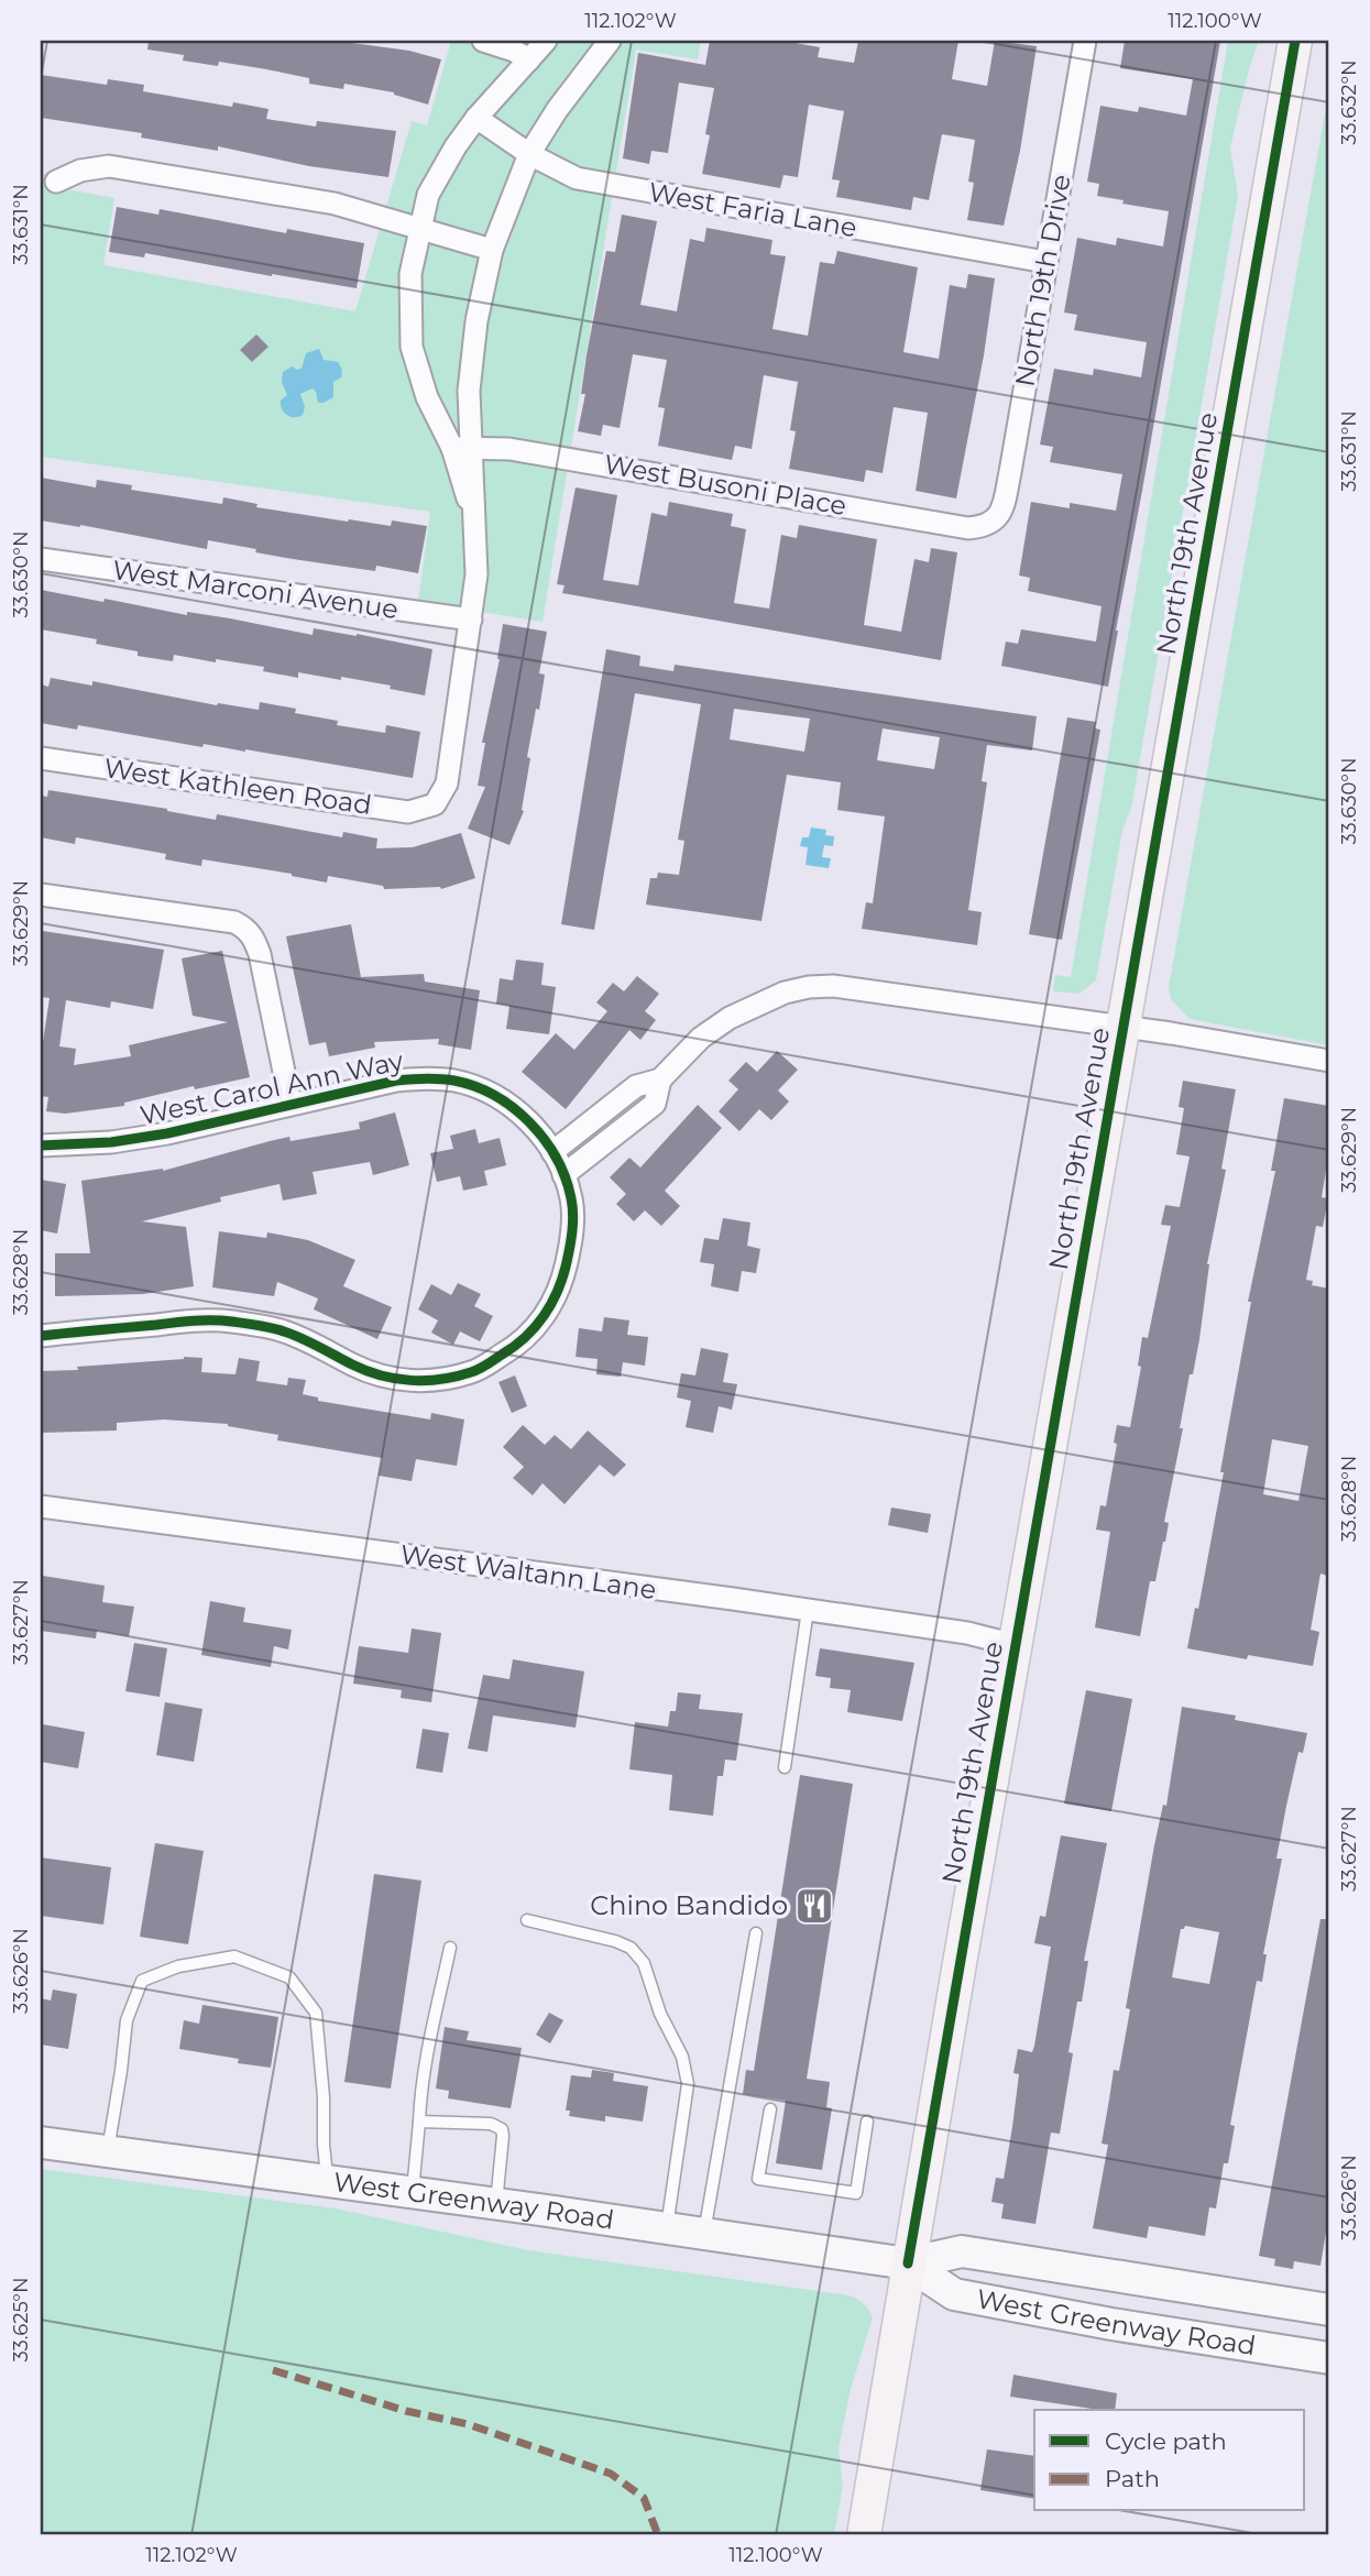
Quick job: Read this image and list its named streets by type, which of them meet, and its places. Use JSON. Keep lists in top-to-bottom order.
{
  "streets": {
    "main road": ["North 19th Avenue", "West Greenway Road"],
    "street": [
      "West Faria Lane",
      "North 19th Drive",
      "West Busoni Place",
      "West Marconi Avenue",
      "West Kathleen Road",
      "West Carol Ann Way",
      "West Waltann Lane"
    ]
  },
  "crossings": [
    ["West Faria Lane", "North 19th Drive"],
    ["North 19th Drive", "West Busoni Place"],
    ["North 19th Avenue", "West Waltann Lane"],
    ["North 19th Avenue", "West Greenway Road"],
    ["West Marconi Avenue", "West Kathleen Road"]
  ],
  "places": {
    "restaurant": ["Chino Bandido"]
  },
  "legend": ["Cycle path", "Path"],
  "coordinates": [
    "112.102°W",
    "112.100°W",
    "33.632°N",
    "33.631°N",
    "33.630°N",
    "33.629°N",
    "33.628°N",
    "33.627°N",
    "33.626°N",
    "33.625°N"
  ]
}
